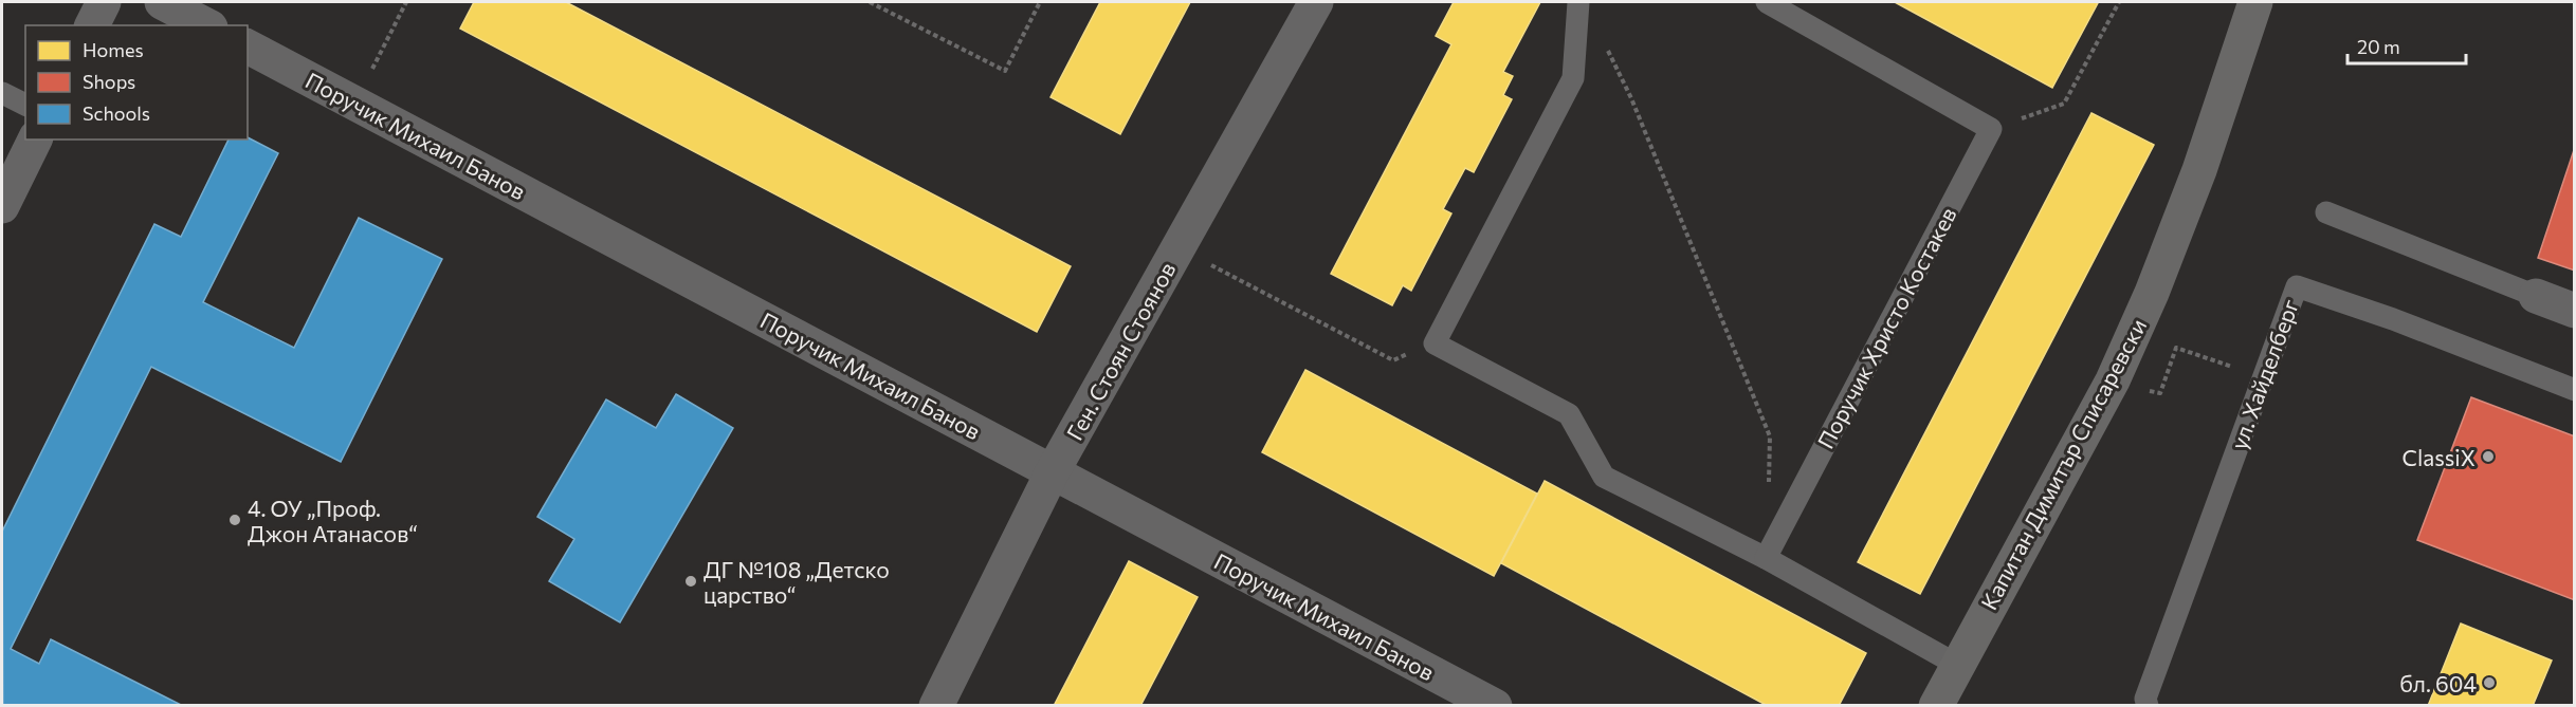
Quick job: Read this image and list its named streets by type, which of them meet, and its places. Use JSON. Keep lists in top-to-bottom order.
{
  "streets": {
    "street": ["Поручик Михаил Банов", "Ген. Стоян Стоянов", "Капитан Димитър Списаревски"],
    "lane": ["Поручик Христо Костакев", "ул. Хайделберг"]
  },
  "crossings": [
    ["Поручик Михаил Банов", "Ген. Стоян Стоянов"]
  ],
  "places": [
    "ClassiX",
    "4. ОУ „Проф. Джон Атанасов“",
    "ДГ №108 „Детско царство“",
    "бл. 604"
  ],
  "legend": ["Homes", "Shops", "Schools"],
  "scale_bar": "20 m"
}
